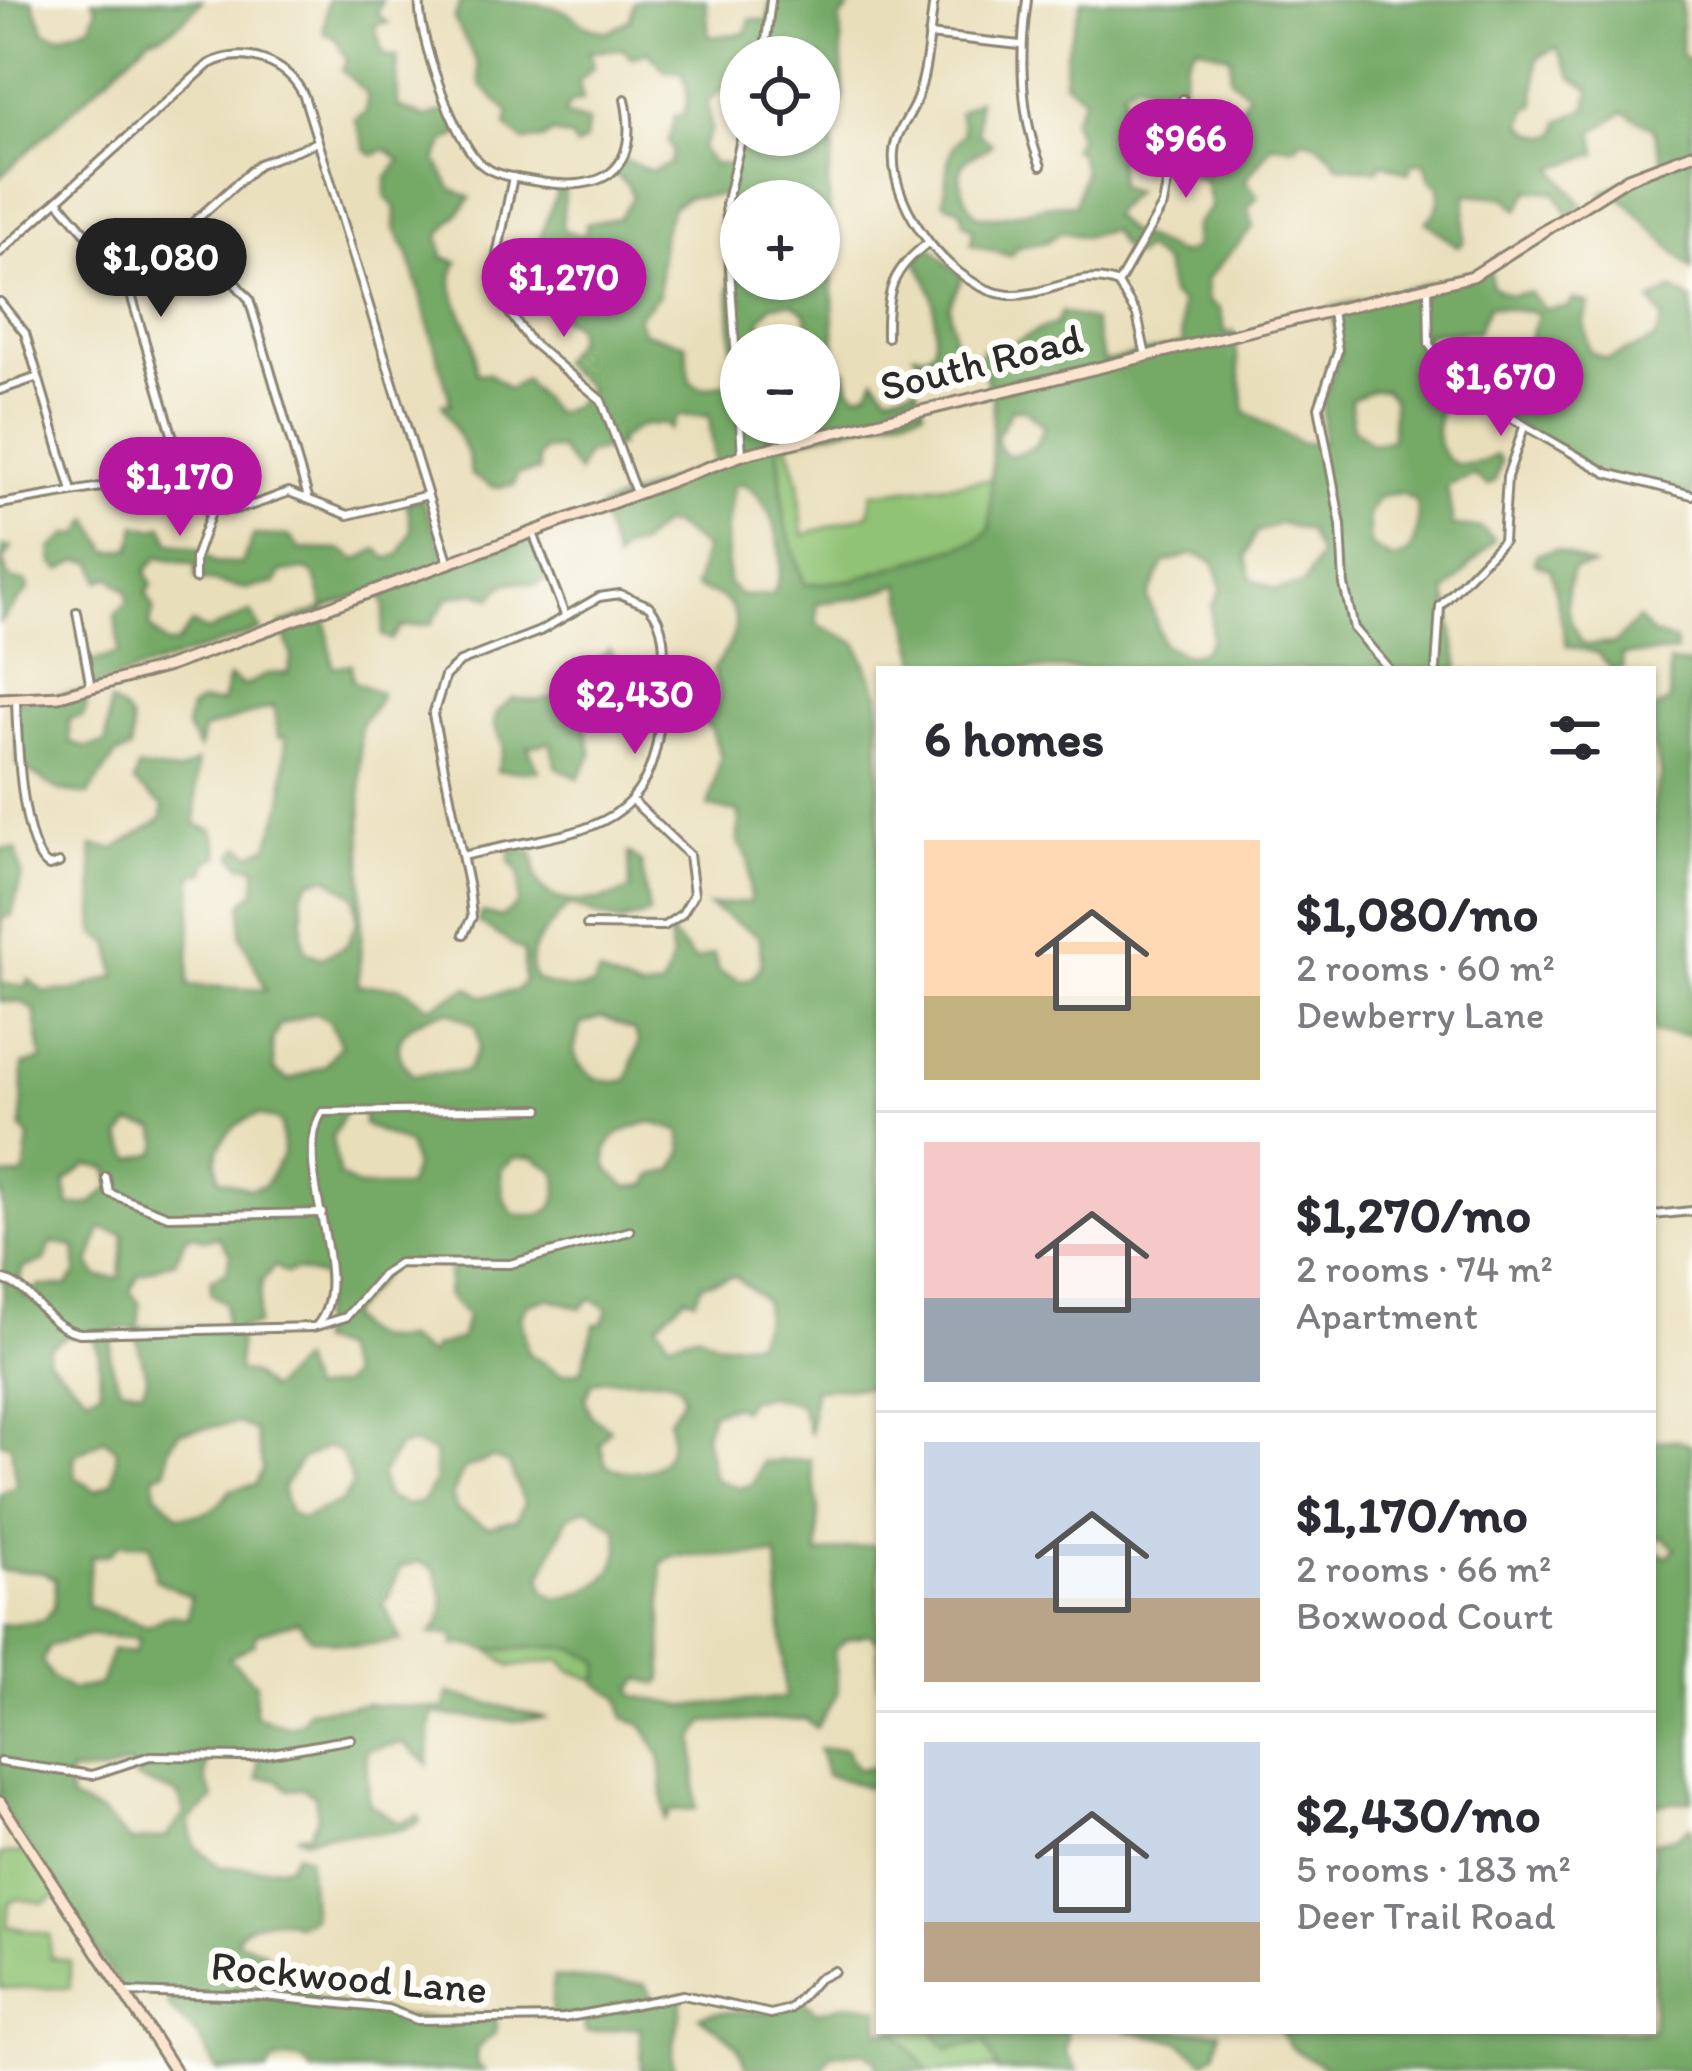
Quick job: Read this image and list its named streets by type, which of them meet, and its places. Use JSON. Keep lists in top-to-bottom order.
{
  "streets": {
    "street": ["South Road", "Rockwood Lane"]
  },
  "page": {
    "map_buttons": ["+", "−"],
    "price": [
      "$966",
      "$1,080",
      "$1,270",
      "$1,670",
      "$1,170",
      "$2,430"
    ],
    "heading": "6 homes",
    "list": [
      {
        "name": "$1,080/mo",
        "note": "2 rooms · 60 m² · Dewberry Lane"
      },
      {
        "name": "$1,270/mo",
        "note": "2 rooms · 74 m² · Apartment"
      },
      {
        "name": "$1,170/mo",
        "note": "2 rooms · 66 m² · Boxwood Court"
      },
      {
        "name": "$2,430/mo",
        "note": "5 rooms · 183 m² · Deer Trail Road"
      }
    ]
  }
}
